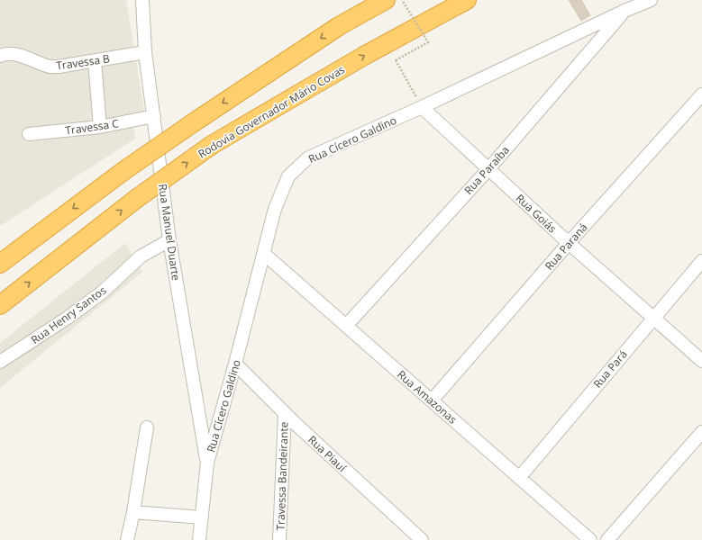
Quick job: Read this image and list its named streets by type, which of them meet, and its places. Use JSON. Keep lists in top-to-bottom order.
{
  "streets": {
    "highway": ["Rodovia Governador Mário Covas"],
    "street": [
      "Travessa B",
      "Travessa C",
      "Rua Cícero Galdino",
      "Rua Paraíba",
      "Rua Goiás",
      "Rua Manuel Duarte",
      "Rua Paraná",
      "Rua Henry Santos",
      "Rua Pará",
      "Rua Amazonas",
      "Rua Piauí",
      "Travessa Bandeirante"
    ]
  },
  "crossings": [
    ["Travessa B", "Rua Manuel Duarte"],
    ["Travessa C", "Rua Manuel Duarte"],
    ["Rua Cícero Galdino", "Rua Paraíba"],
    ["Rua Cícero Galdino", "Rua Goiás"],
    ["Rua Cícero Galdino", "Rua Manuel Duarte"],
    ["Rua Cícero Galdino", "Rua Amazonas"],
    ["Rua Cícero Galdino", "Rua Piauí"],
    ["Rua Paraíba", "Rua Goiás"],
    ["Rua Paraíba", "Rua Amazonas"],
    ["Rua Goiás", "Rua Paraná"],
    ["Rua Goiás", "Rua Pará"],
    ["Rua Manuel Duarte", "Rua Henry Santos"],
    ["Rua Paraná", "Rua Amazonas"],
    ["Rua Pará", "Rua Amazonas"],
    ["Rua Piauí", "Travessa Bandeirante"]
  ]
}
